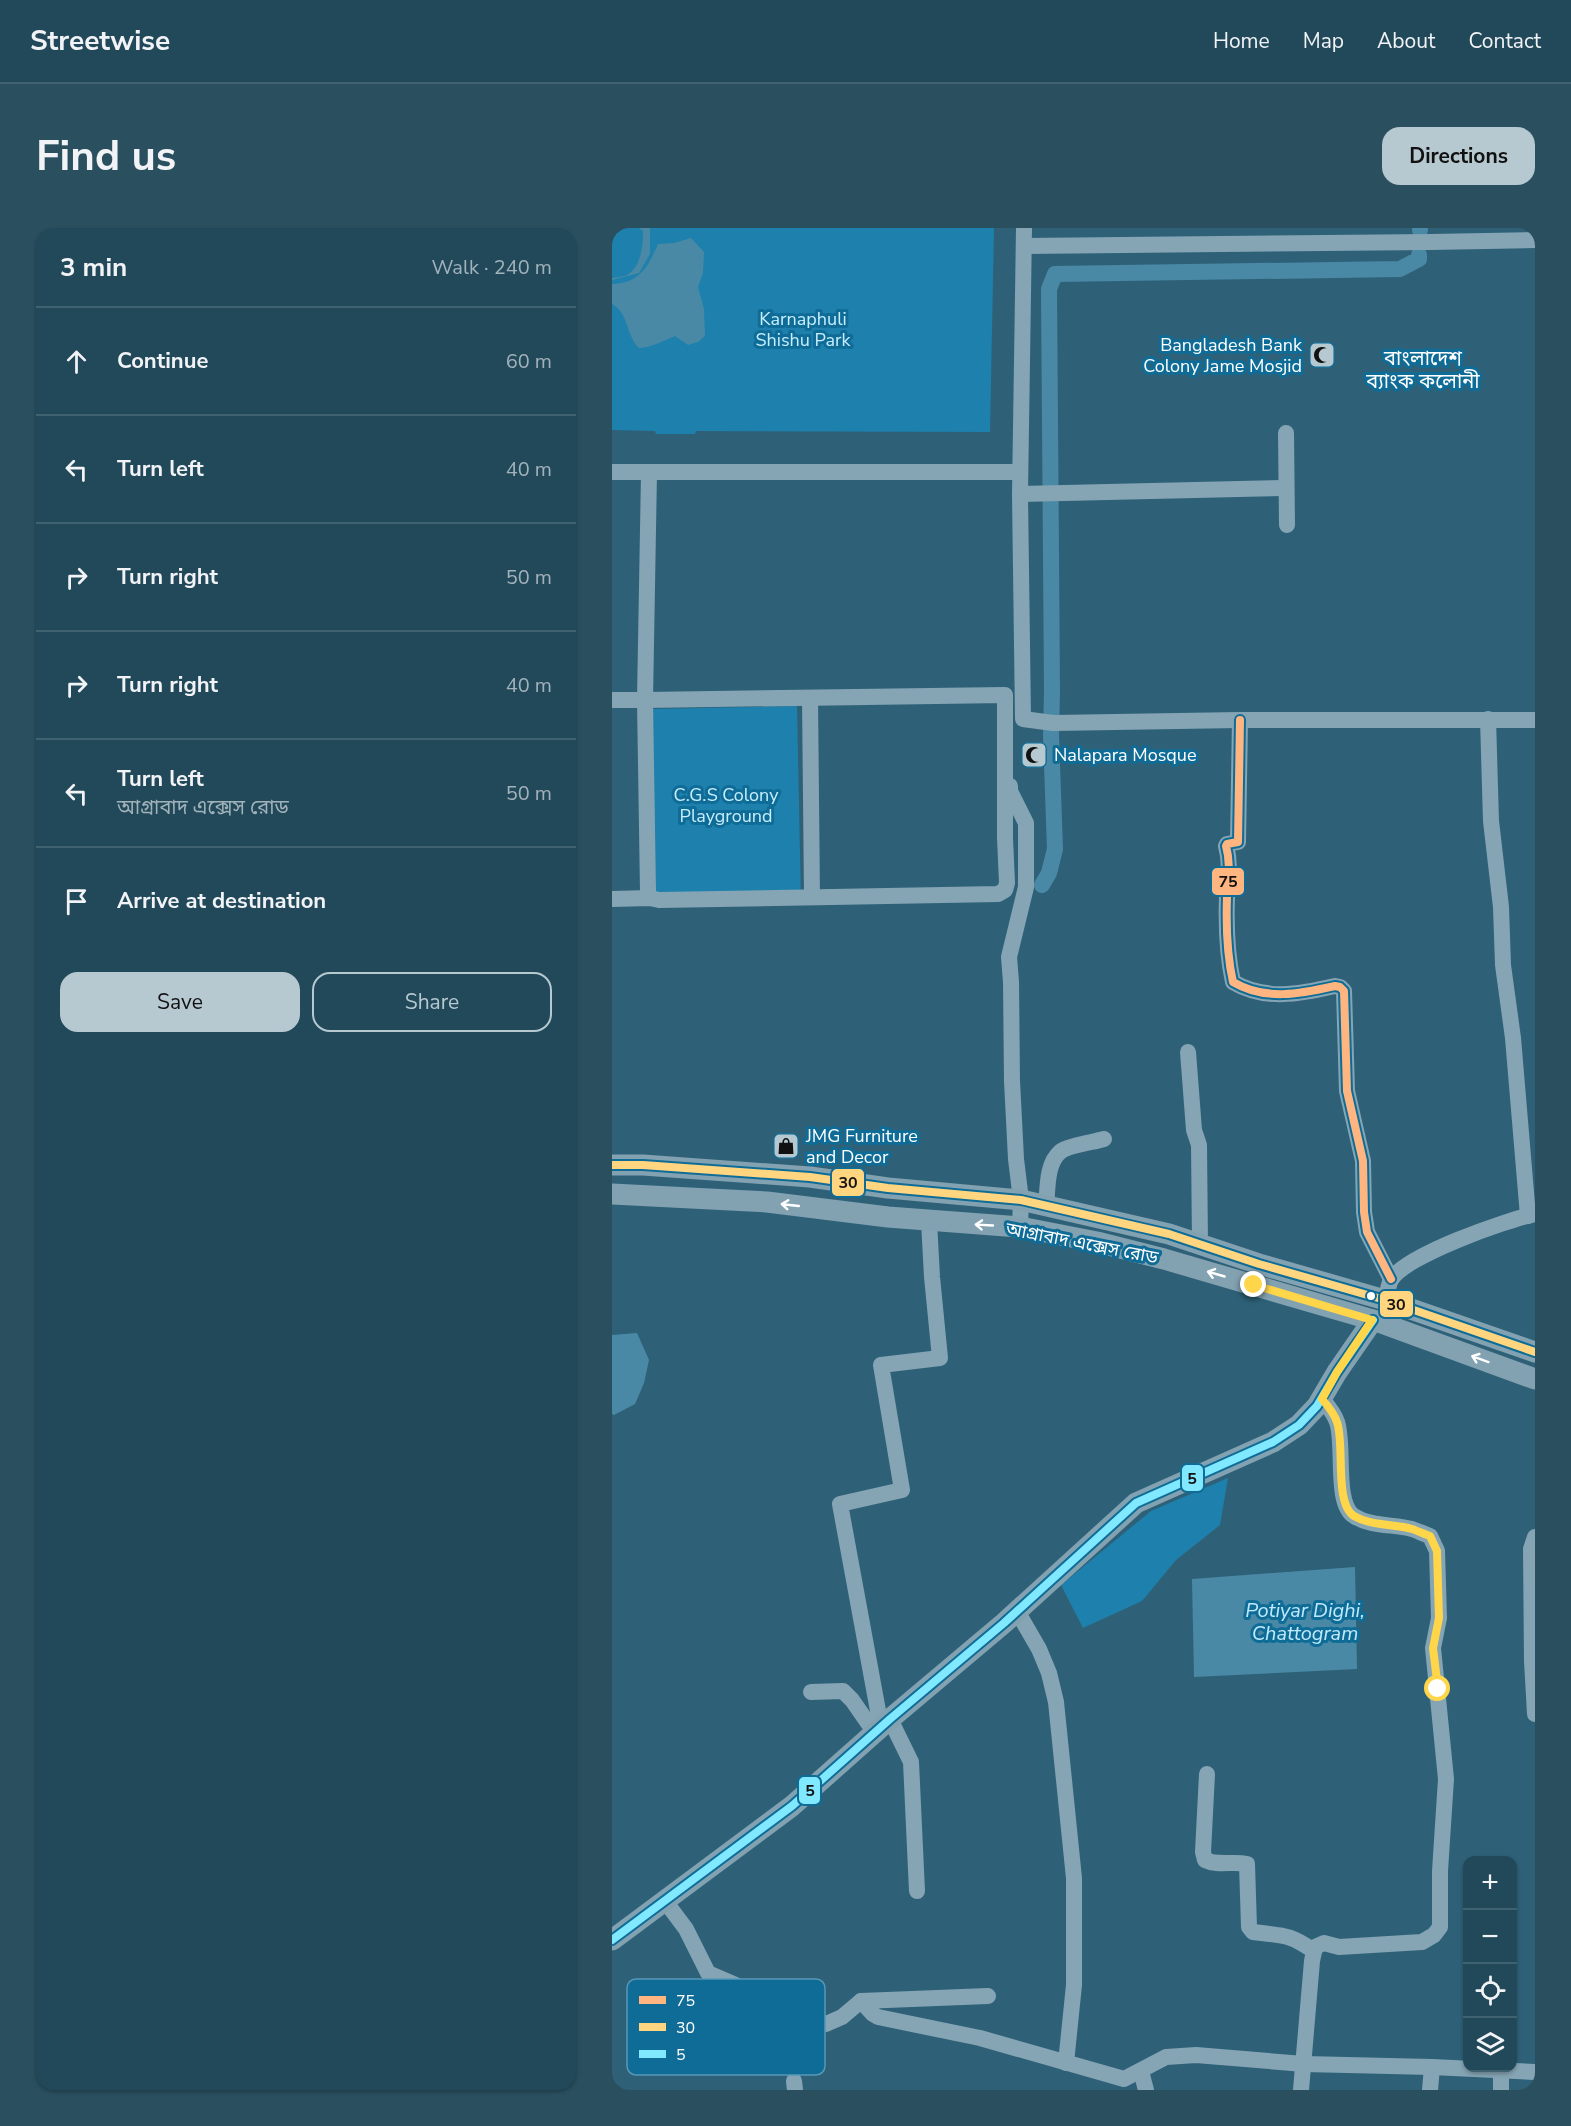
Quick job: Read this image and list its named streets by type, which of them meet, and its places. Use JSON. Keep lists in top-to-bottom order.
{
  "streets": {
    "main road": ["আগ্রাবাদ এক্সেস রোড"]
  },
  "districts": ["বাংলাদেশ ব্যাংক কলোনী"],
  "water": ["Potiyar Dighi, Chattogram"],
  "parks": ["Karnaphuli Shishu Park", "C.G.S Colony Playground"],
  "places": {
    "mosque": ["Bangladesh Bank Colony Jame Mosjid", "Nalapara Mosque"],
    "shop": ["JMG Furniture and Decor"]
  },
  "lines": ["transit line 75", "transit line 30", "transit line 5"],
  "legend": ["75", "30", "5"],
  "page": {
    "header": "Streetwise",
    "nav": [
      "Home",
      "Map",
      "About",
      "Contact"
    ],
    "buttons": [
      "Directions",
      ["Save", "Share"]
    ],
    "title": "Find us",
    "heading": ["3 min", "Walk · 240 m"],
    "list": [
      ["Continue", "60 m"],
      ["Turn left", "40 m"],
      ["Turn right", "50 m"],
      ["Turn right", "40 m"],
      ["Turn left", "আগ্রাবাদ এক্সেস রোড", "50 m"],
      "Arrive at destination"
    ],
    "map_buttons": ["+", "−"]
  }
}
